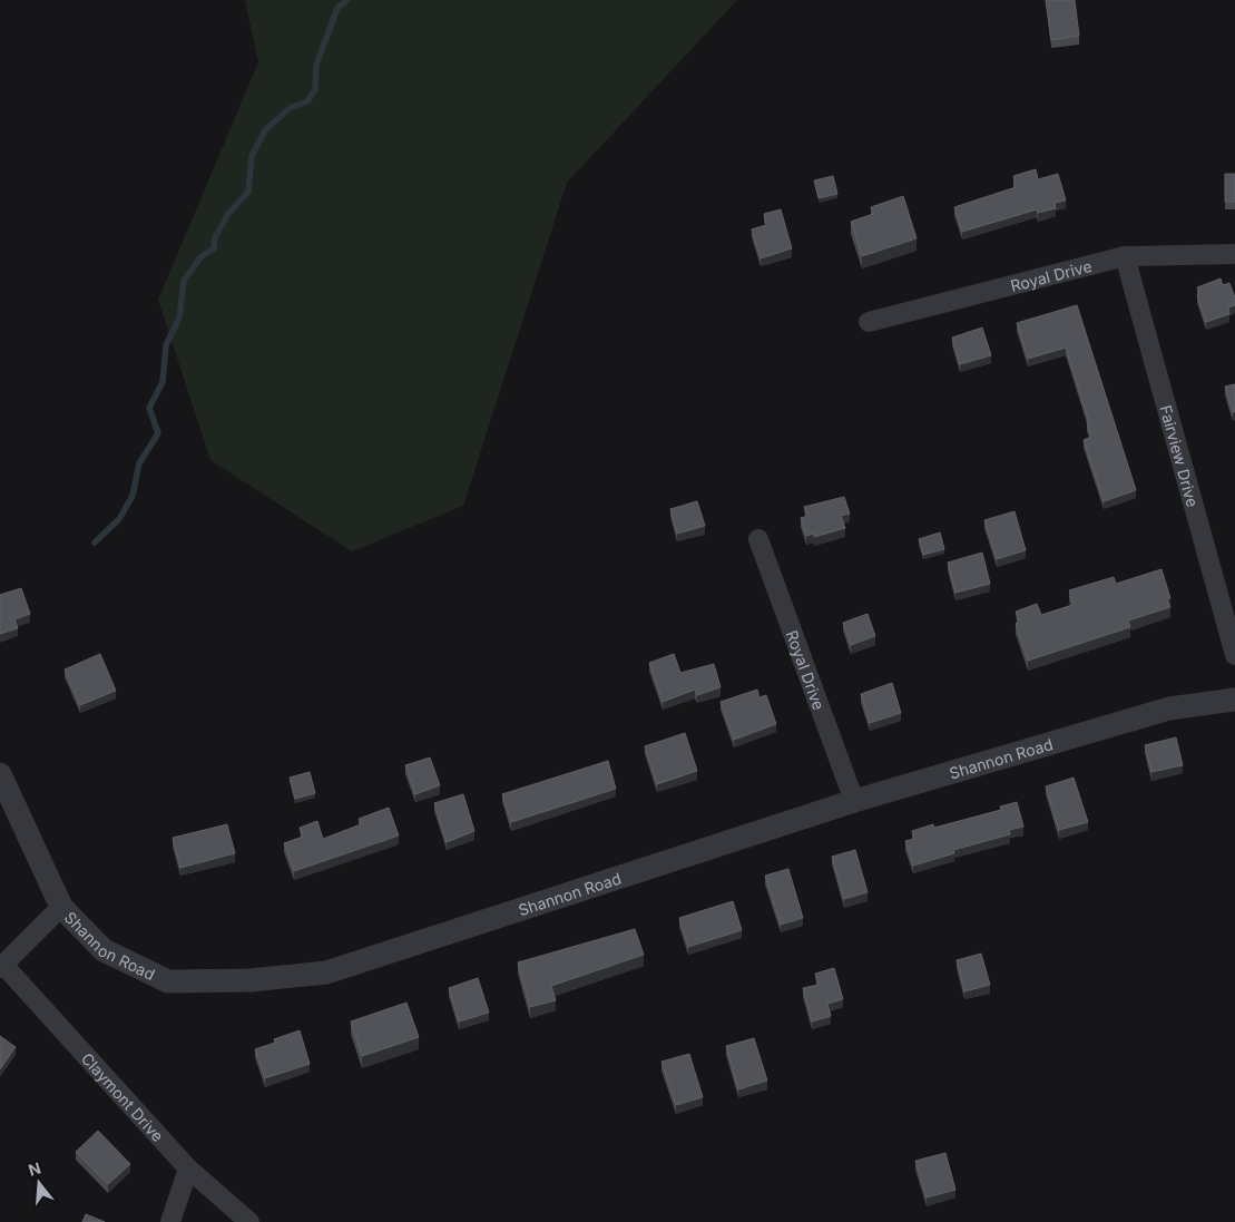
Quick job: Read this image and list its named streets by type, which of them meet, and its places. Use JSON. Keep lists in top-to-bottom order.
{
  "streets": {
    "street": [
      "Royal Drive",
      "Fairview Drive",
      "Shannon Road",
      "Claymont Drive"
    ]
  },
  "crossings": [
    ["Royal Drive", "Fairview Drive"],
    ["Royal Drive", "Shannon Road"]
  ],
  "north": "top"
}
